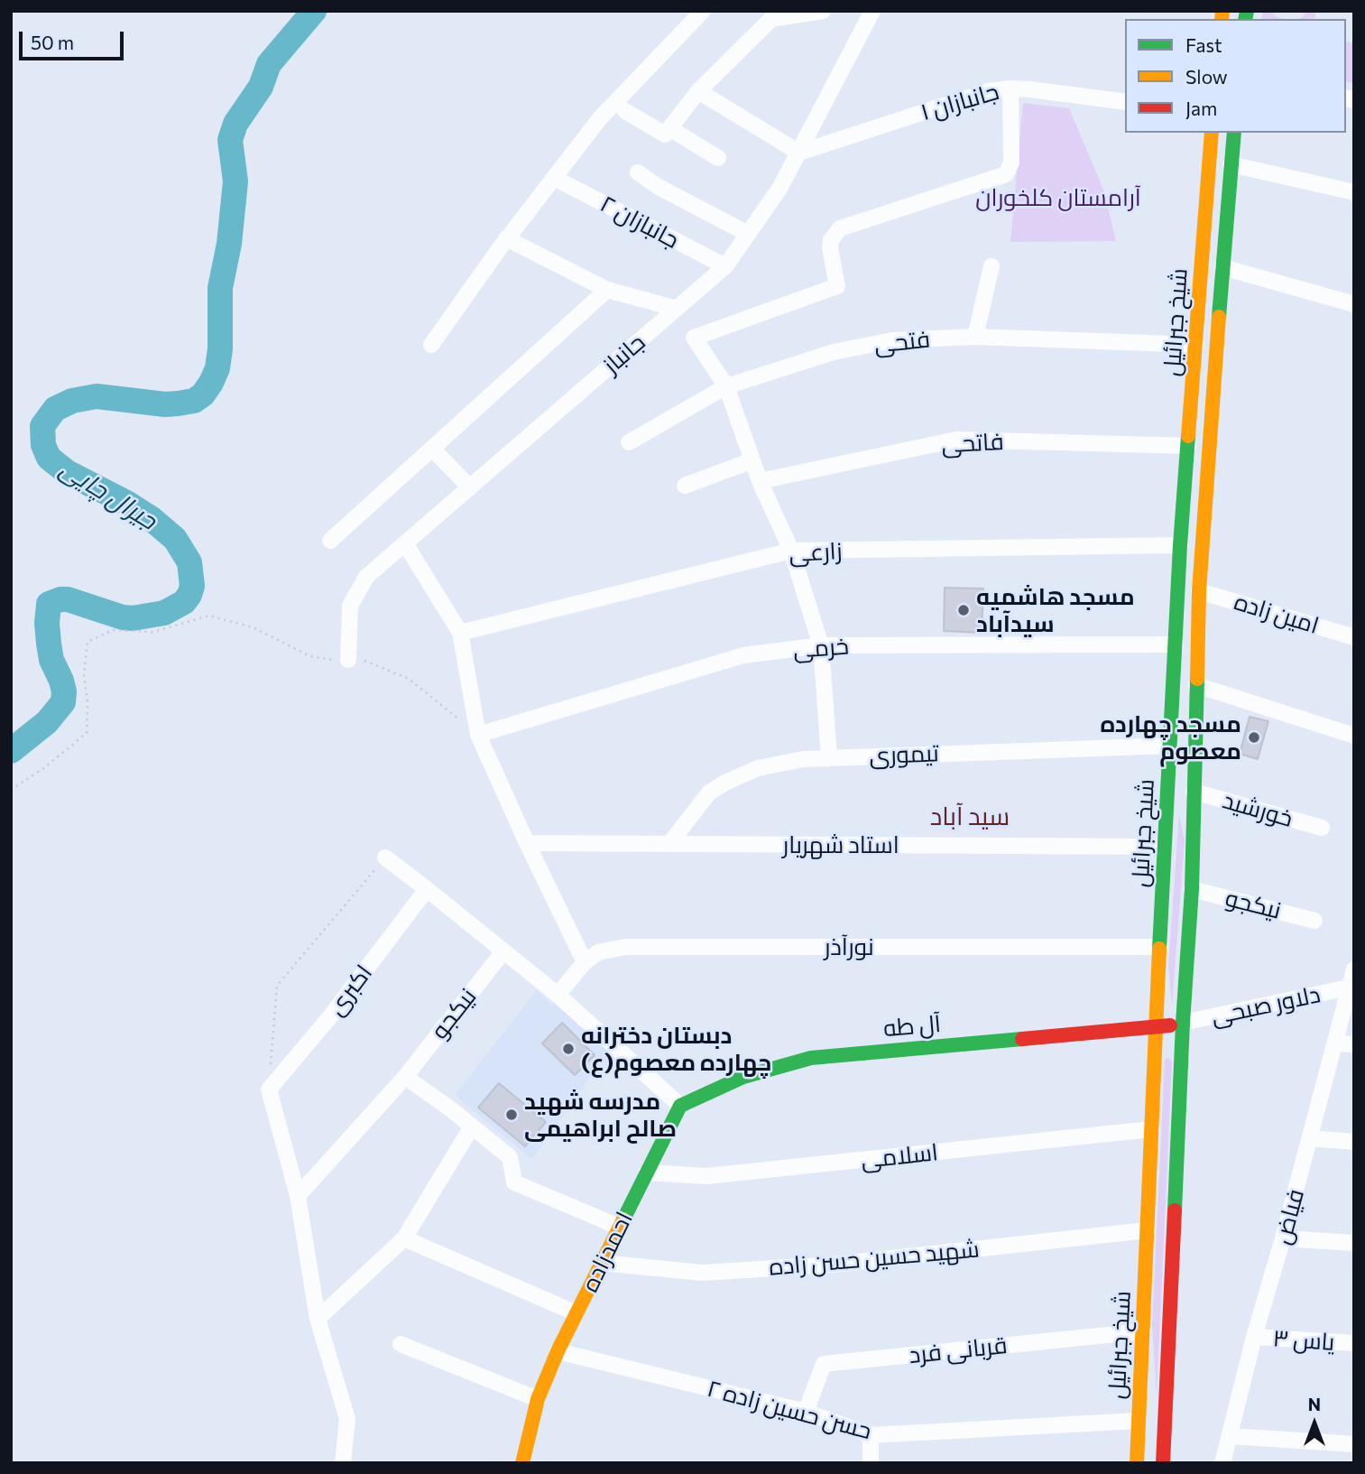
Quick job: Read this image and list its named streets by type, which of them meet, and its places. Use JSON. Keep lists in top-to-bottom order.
{
  "streets": {
    "street": [
      "جانبازان ۱",
      "جانبازان ۲",
      "شیخ جبرائیل",
      "فتحی",
      "جانباز",
      "فاتحی",
      "زارعی",
      "امین زاده",
      "خرمی",
      "تیموری",
      "خورشید",
      "استاد شهریار",
      "نیکجو",
      "نورآذر",
      "اکبری",
      "دلاور صبحی",
      "آل طه",
      "اسلامی",
      "فیاض",
      "احمدزاده",
      "شهید حسین حسن زاده",
      "یاس ۳",
      "قربانی فرد",
      "حسن حسین زاده ۲"
    ]
  },
  "crossings": [
    ["جانبازان ۱", "جانباز"],
    ["جانبازان ۲", "جانباز"],
    ["شیخ جبرائیل", "فتحی"],
    ["شیخ جبرائیل", "فاتحی"],
    ["شیخ جبرائیل", "زارعی"],
    ["شیخ جبرائیل", "امین زاده"],
    ["شیخ جبرائیل", "خرمی"],
    ["شیخ جبرائیل", "تیموری"],
    ["شیخ جبرائیل", "خورشید"],
    ["شیخ جبرائیل", "استاد شهریار"],
    ["شیخ جبرائیل", "نیکجو"],
    ["شیخ جبرائیل", "نورآذر"],
    ["شیخ جبرائیل", "دلاور صبحی"],
    ["شیخ جبرائیل", "آل طه"],
    ["شیخ جبرائیل", "اسلامی"],
    ["شیخ جبرائیل", "شهید حسین حسن زاده"],
    ["شیخ جبرائیل", "قربانی فرد"],
    ["شیخ جبرائیل", "حسن حسین زاده ۲"],
    ["تیموری", "استاد شهریار"],
    ["دلاور صبحی", "آل طه"],
    ["دلاور صبحی", "فیاض"],
    ["آل طه", "احمدزاده"],
    ["اسلامی", "احمدزاده"],
    ["فیاض", "یاس ۳"],
    ["احمدزاده", "شهید حسین حسن زاده"],
    ["احمدزاده", "حسن حسین زاده ۲"],
    ["قربانی فرد", "حسن حسین زاده ۲"]
  ],
  "districts": ["سید آباد"],
  "water": ["جیرال چایی"],
  "parks": ["آرامستان کلخوران"],
  "places": [
    "مسجد هاشمیه سیدآباد",
    "مسجد چهارده معصوم",
    "دبستان دخترانه چهارده معصوم(ع)",
    "مدرسه شهید صالح ابراهیمی"
  ],
  "legend": ["Fast", "Slow", "Jam"],
  "scale_bar": "50 m",
  "north": "top"
}
